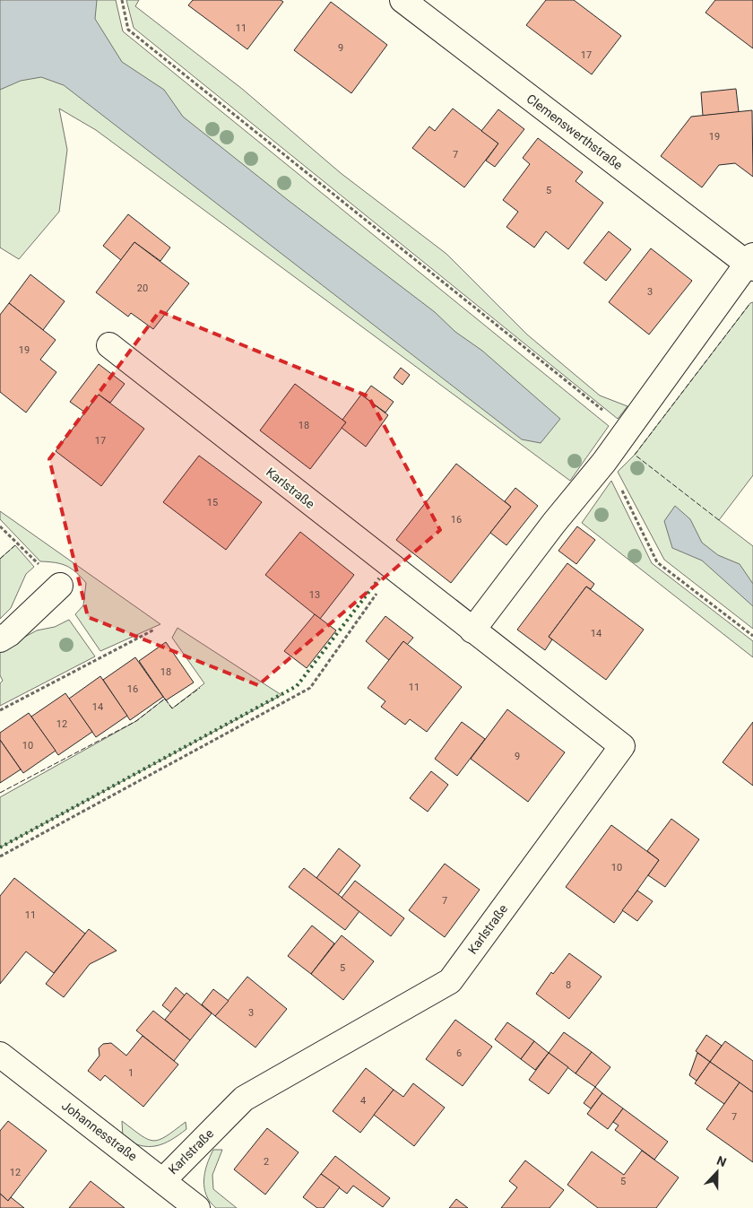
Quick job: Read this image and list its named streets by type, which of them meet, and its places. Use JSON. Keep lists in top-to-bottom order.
{
  "streets": {
    "street": ["Clemenswerthstraße", "Karlstraße", "Johannesstraße"]
  },
  "crossings": [
    ["Clemenswerthstraße", "Karlstraße"],
    ["Karlstraße", "Johannesstraße"]
  ],
  "house_numbers": [
    "11",
    "9",
    "17",
    "19",
    "7",
    "5",
    "20",
    "3",
    "19",
    "18",
    "17",
    "15",
    "16",
    "13",
    "14",
    "18",
    "11",
    "16",
    "14",
    "12",
    "10",
    "9",
    "10",
    "7",
    "11",
    "5",
    "8",
    "3",
    "6",
    "1",
    "4",
    "7",
    "2",
    "12",
    "5"
  ],
  "north": "top"
}
